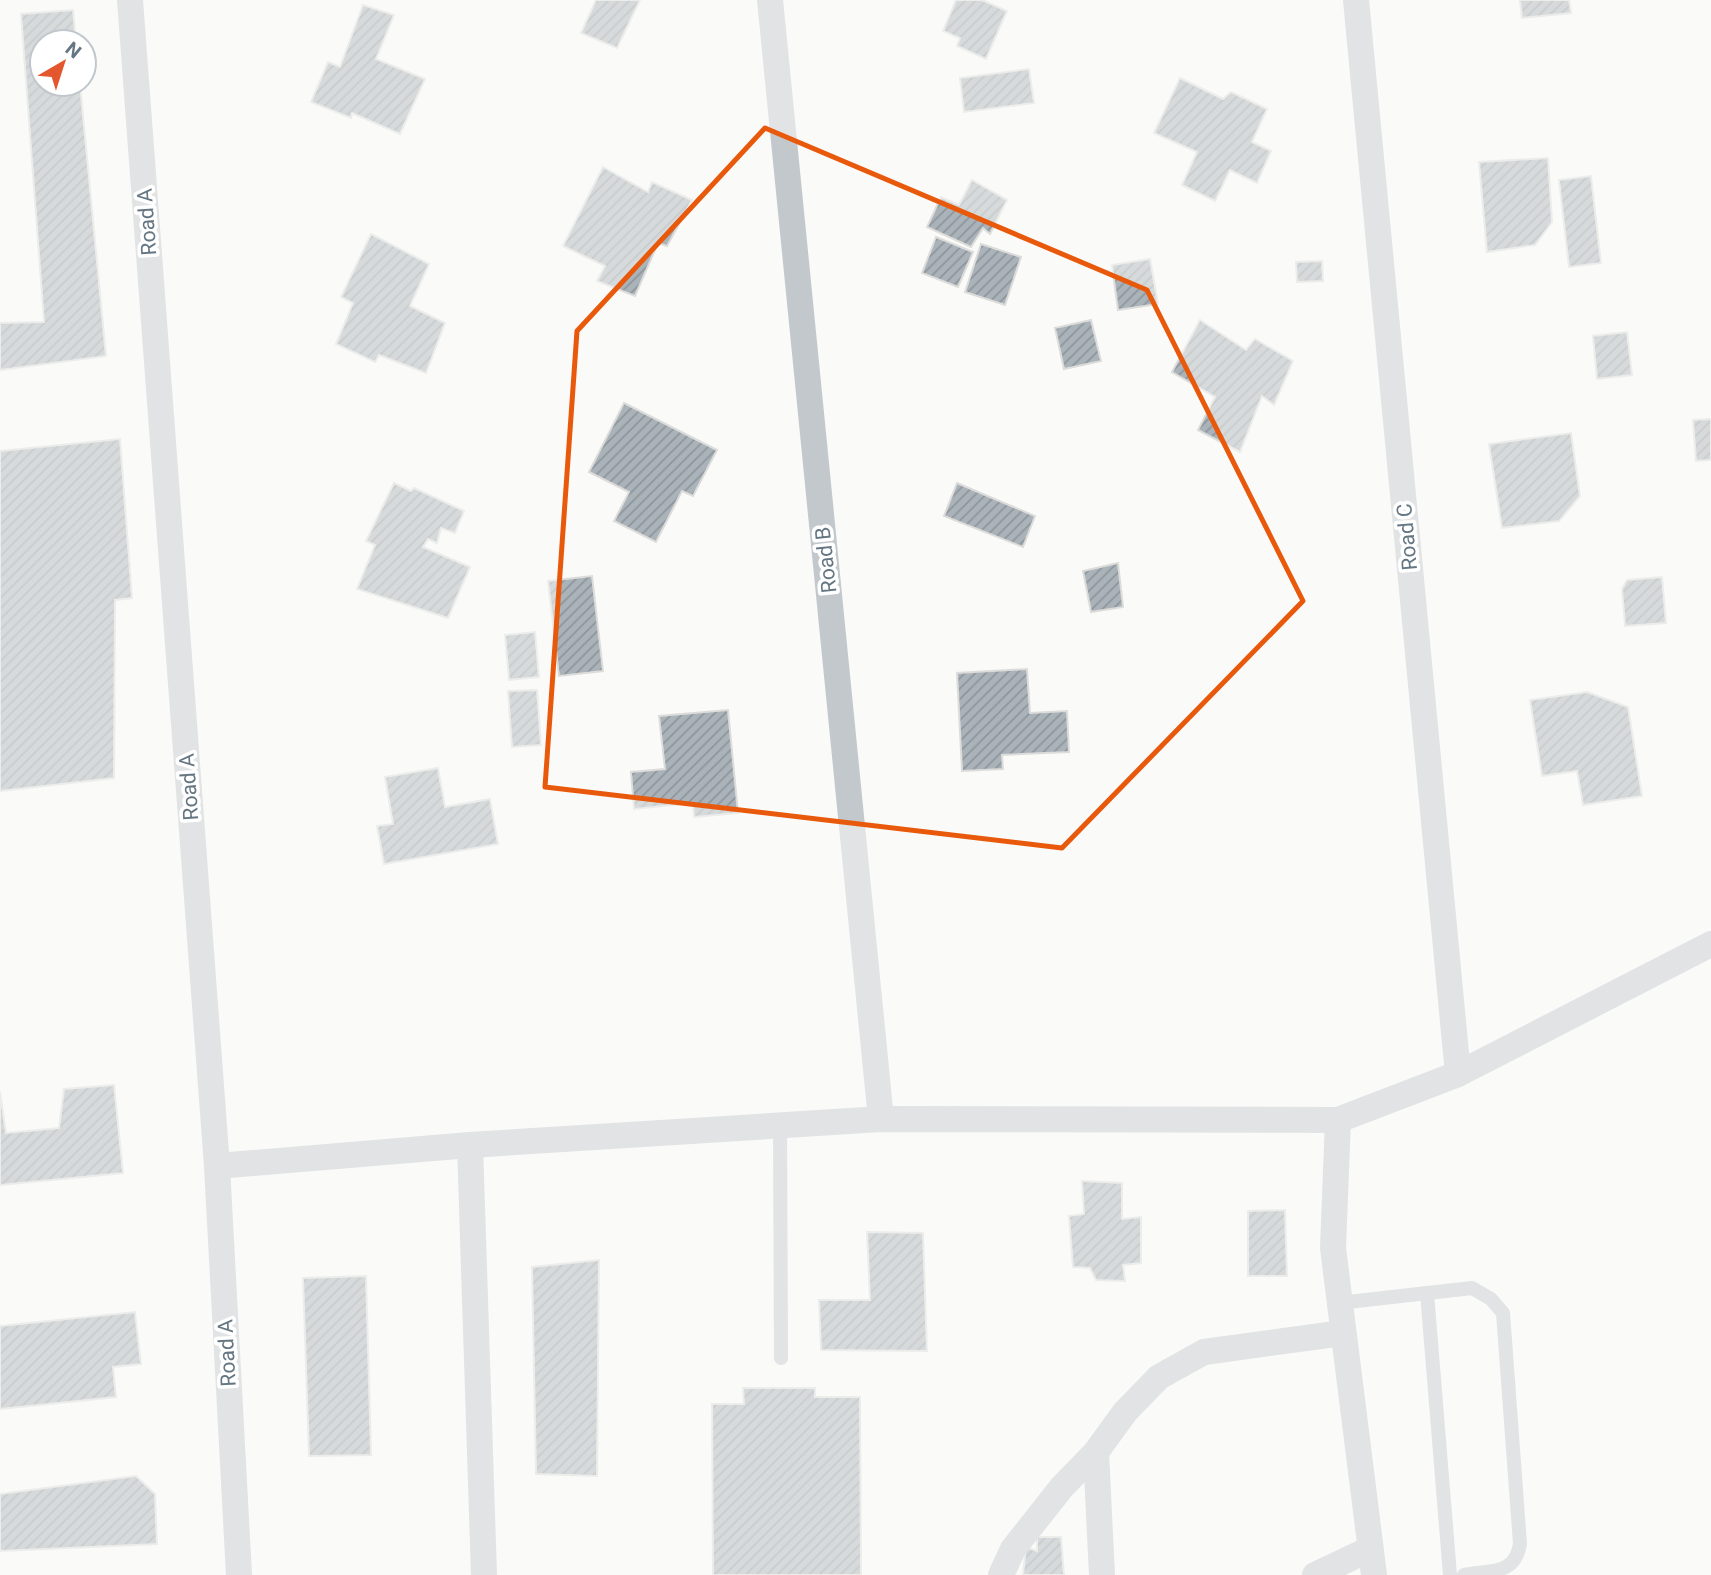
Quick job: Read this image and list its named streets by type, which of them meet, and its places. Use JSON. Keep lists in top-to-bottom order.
{
  "streets": {
    "street": ["Road A", "Road C", "Road B"]
  },
  "north": "top right"
}
